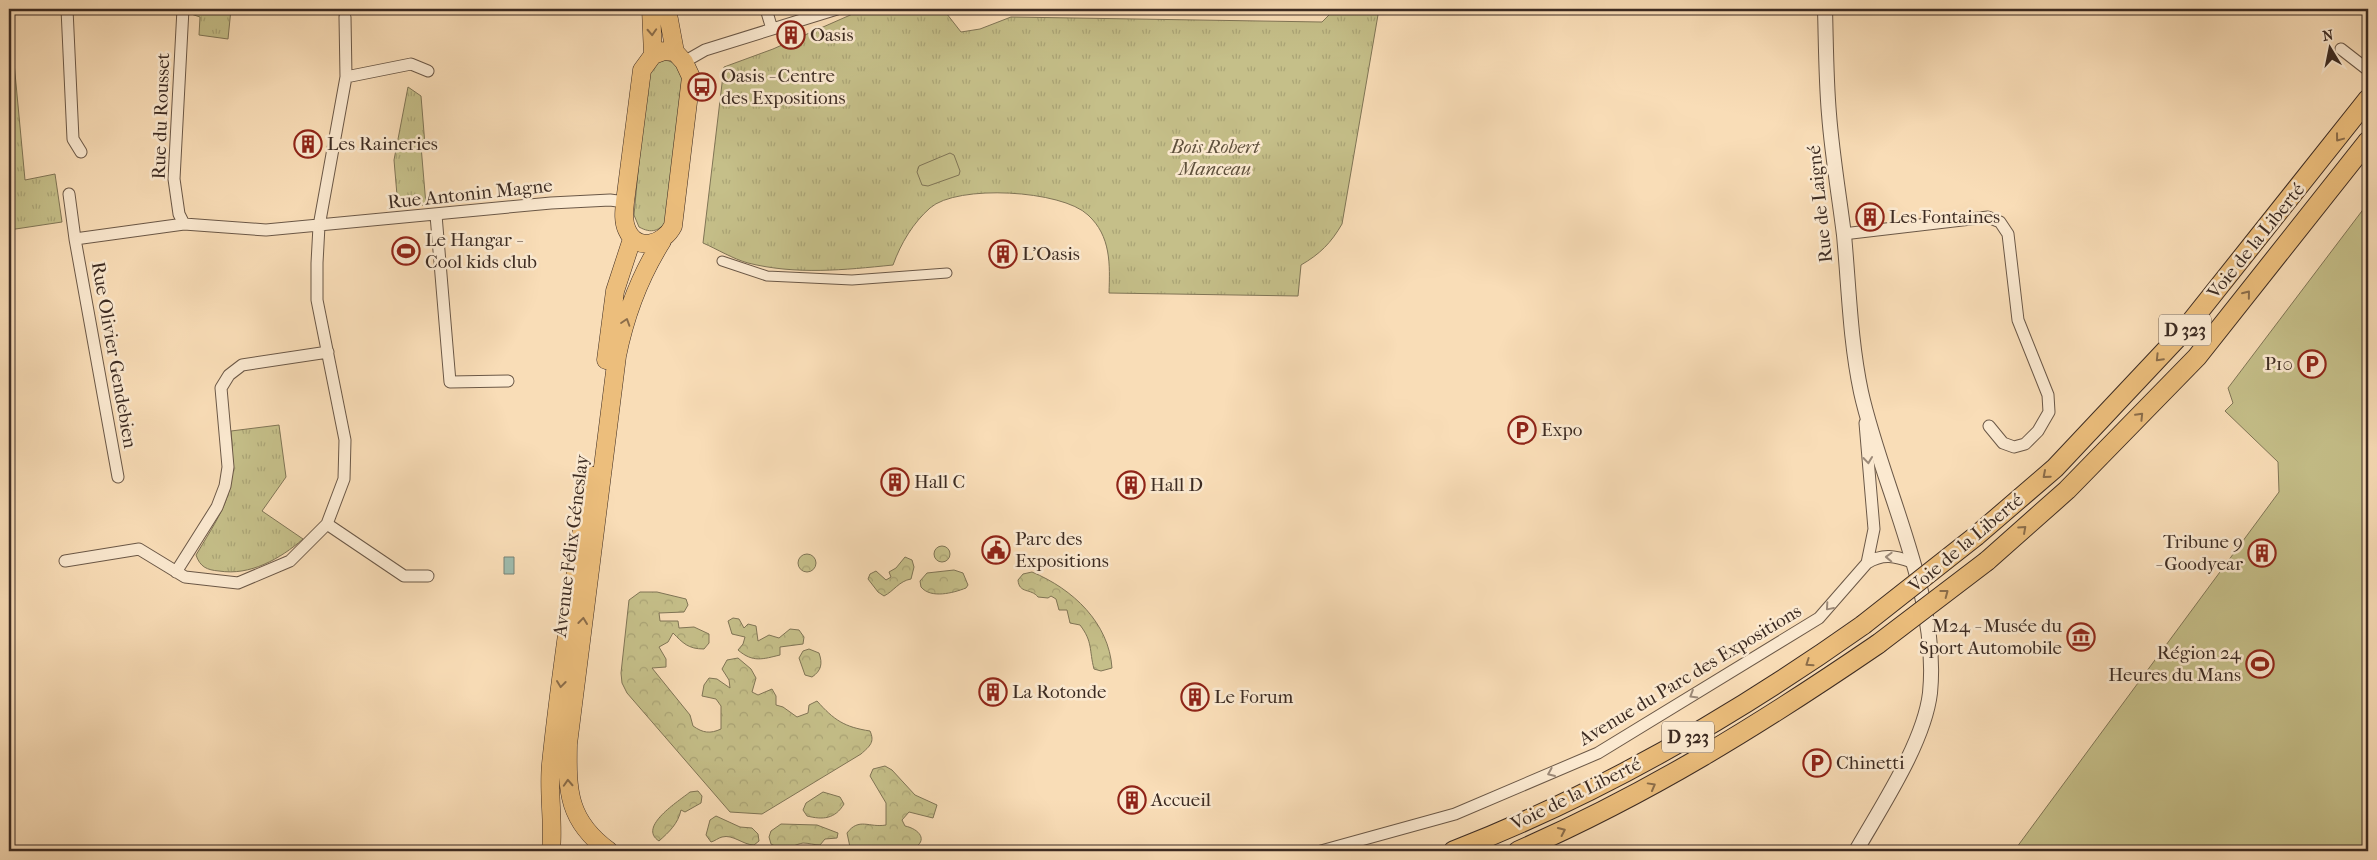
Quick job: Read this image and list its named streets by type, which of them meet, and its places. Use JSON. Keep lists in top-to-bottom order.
{
  "streets": {
    "highway": ["Voie de la Liberté", "D 323"],
    "main road": ["Avenue Félix Géneslay"],
    "street": [
      "Rue du Rousset",
      "Rue Antonin Magne",
      "Rue de Laigné",
      "Rue Olivier Gendebien",
      "Avenue du Parc des Expositions"
    ]
  },
  "crossings": [
    ["Rue du Rousset", "Rue Olivier Gendebien"],
    ["Rue Antonin Magne", "Rue Olivier Gendebien"],
    ["Rue de Laigné", "Avenue du Parc des Expositions"]
  ],
  "one_way": ["Avenue du Parc des Expositions"],
  "parks": ["Bois Robert Manceau"],
  "places": {
    "building": [
      "Oasis",
      "Les Raineries",
      "Les Fontaines",
      "L'Oasis",
      "Hall C",
      "Hall D",
      "Tribune 9 - Goodyear",
      "La Rotonde",
      "Le Forum",
      "Accueil"
    ],
    "bus stop": ["Oasis - Centre des Expositions"],
    "sports": ["Le Hangar - Cool kids club", "Région 24 Heures du Mans"],
    "parking": ["P10", "Expo", "Chinetti"],
    "public building": ["Parc des Expositions"],
    "museum": ["M24 - Musée du Sport Automobile"]
  },
  "north": "top"
}
